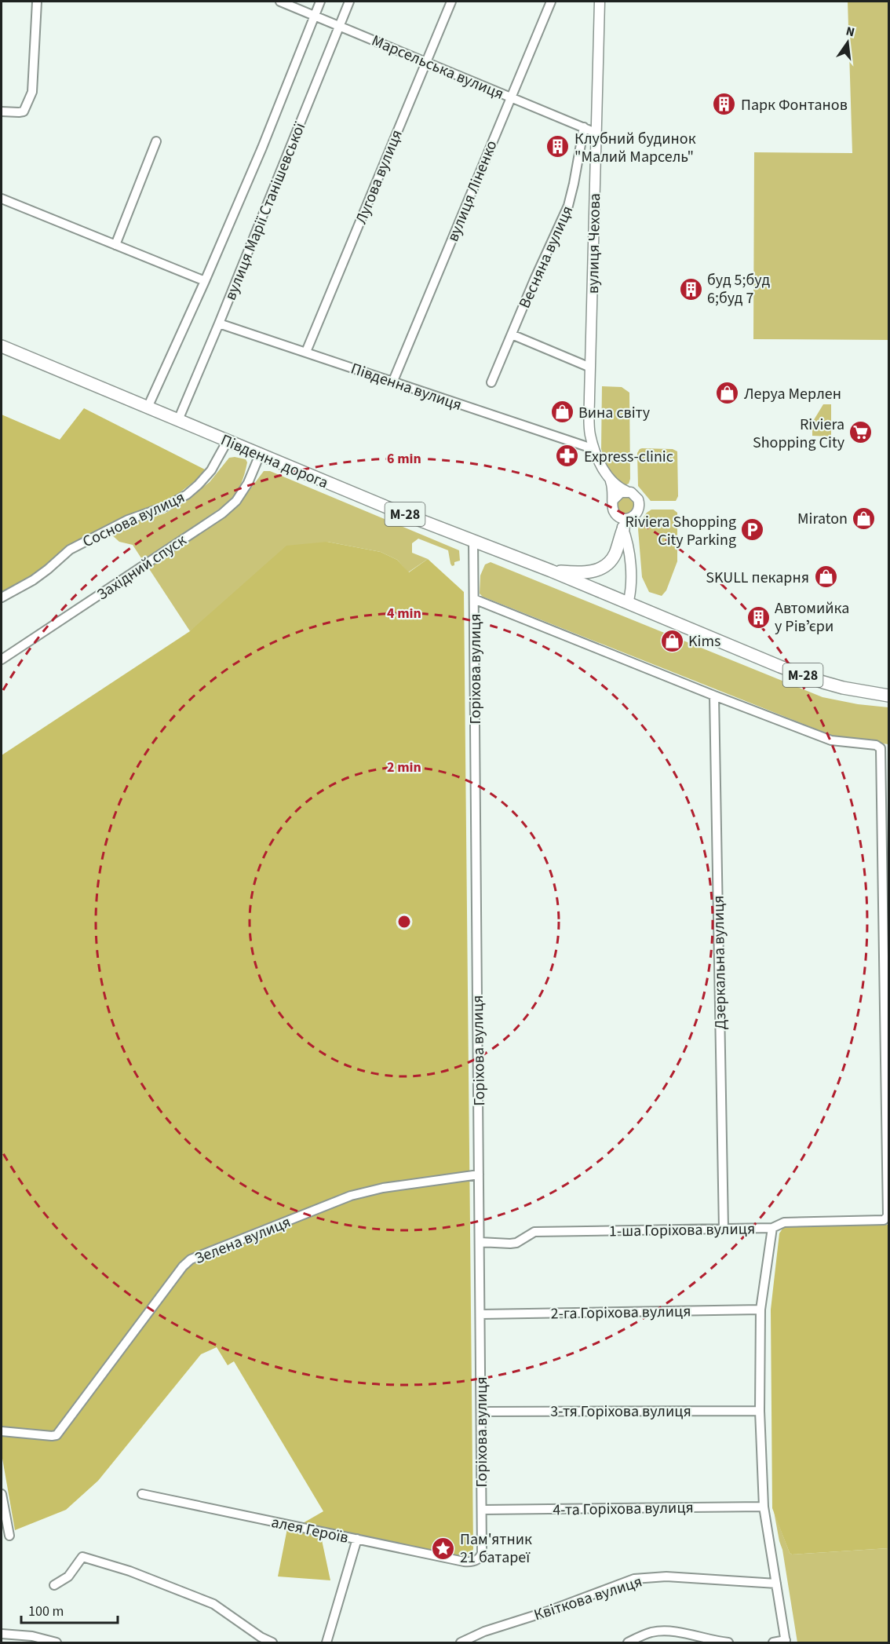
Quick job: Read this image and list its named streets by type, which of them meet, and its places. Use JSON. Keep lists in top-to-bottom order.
{
  "streets": {
    "highway": ["Південна дорога", "М-28"],
    "main road": ["вулиця Чехова"],
    "street": [
      "Марсельська вулиця",
      "Лугова вулиця",
      "вулиця Ліненко",
      "вулиця Марії Станішевської",
      "Весняна вулиця",
      "Південна вулиця",
      "Соснова вулиця",
      "Західний спуск",
      "Горіхова вулиця",
      "Дзеркальна вулиця",
      "1-ша Горіхова вулиця",
      "Зелена вулиця",
      "2-га Горіхова вулиця",
      "3-тя Горіхова вулиця",
      "4-та Горіхова вулиця",
      "алея Героїв",
      "Квіткова вулиця"
    ]
  },
  "crossings": [
    ["Марсельська вулиця", "Лугова вулиця"],
    ["Марсельська вулиця", "вулиця Ліненко"],
    ["Марсельська вулиця", "вулиця Марії Станішевської"],
    ["Марсельська вулиця", "вулиця Чехова"],
    ["Марсельська вулиця", "Весняна вулиця"],
    ["Лугова вулиця", "Південна вулиця"],
    ["вулиця Ліненко", "Південна вулиця"],
    ["вулиця Марії Станішевської", "Південна вулиця"],
    ["вулиця Марії Станішевської", "Південна дорога"],
    ["вулиця Чехова", "Південна вулиця"],
    ["Південна дорога", "М-28"],
    ["Південна дорога", "Соснова вулиця"],
    ["Південна дорога", "Західний спуск"],
    ["Південна дорога", "Горіхова вулиця"],
    ["Горіхова вулиця", "1-ша Горіхова вулиця"],
    ["Горіхова вулиця", "Зелена вулиця"],
    ["Горіхова вулиця", "2-га Горіхова вулиця"],
    ["Горіхова вулиця", "3-тя Горіхова вулиця"],
    ["Горіхова вулиця", "4-та Горіхова вулиця"],
    ["Горіхова вулиця", "алея Героїв"],
    ["Дзеркальна вулиця", "1-ша Горіхова вулиця"]
  ],
  "places": {
    "building": [
      "Парк Фонтанов",
      "Клубний будинок \"Малий Марсель\"",
      "буд 5;буд 6;буд 7",
      "Автомийка у Рівʼєри"
    ],
    "shop": [
      "Леруа Мерлен",
      "Вина світу",
      "Miraton",
      "SKULL пекарня",
      "Kims"
    ],
    "supermarket": ["Riviera Shopping City"],
    "pharmacy": ["Express-clinic"],
    "parking": ["Riviera Shopping City Parking"],
    "place": ["Пам'ятник 21 батареї"]
  },
  "scale_bar": "100 m",
  "north": "top",
  "rings": ["6 min", "4 min", "2 min"]
}
